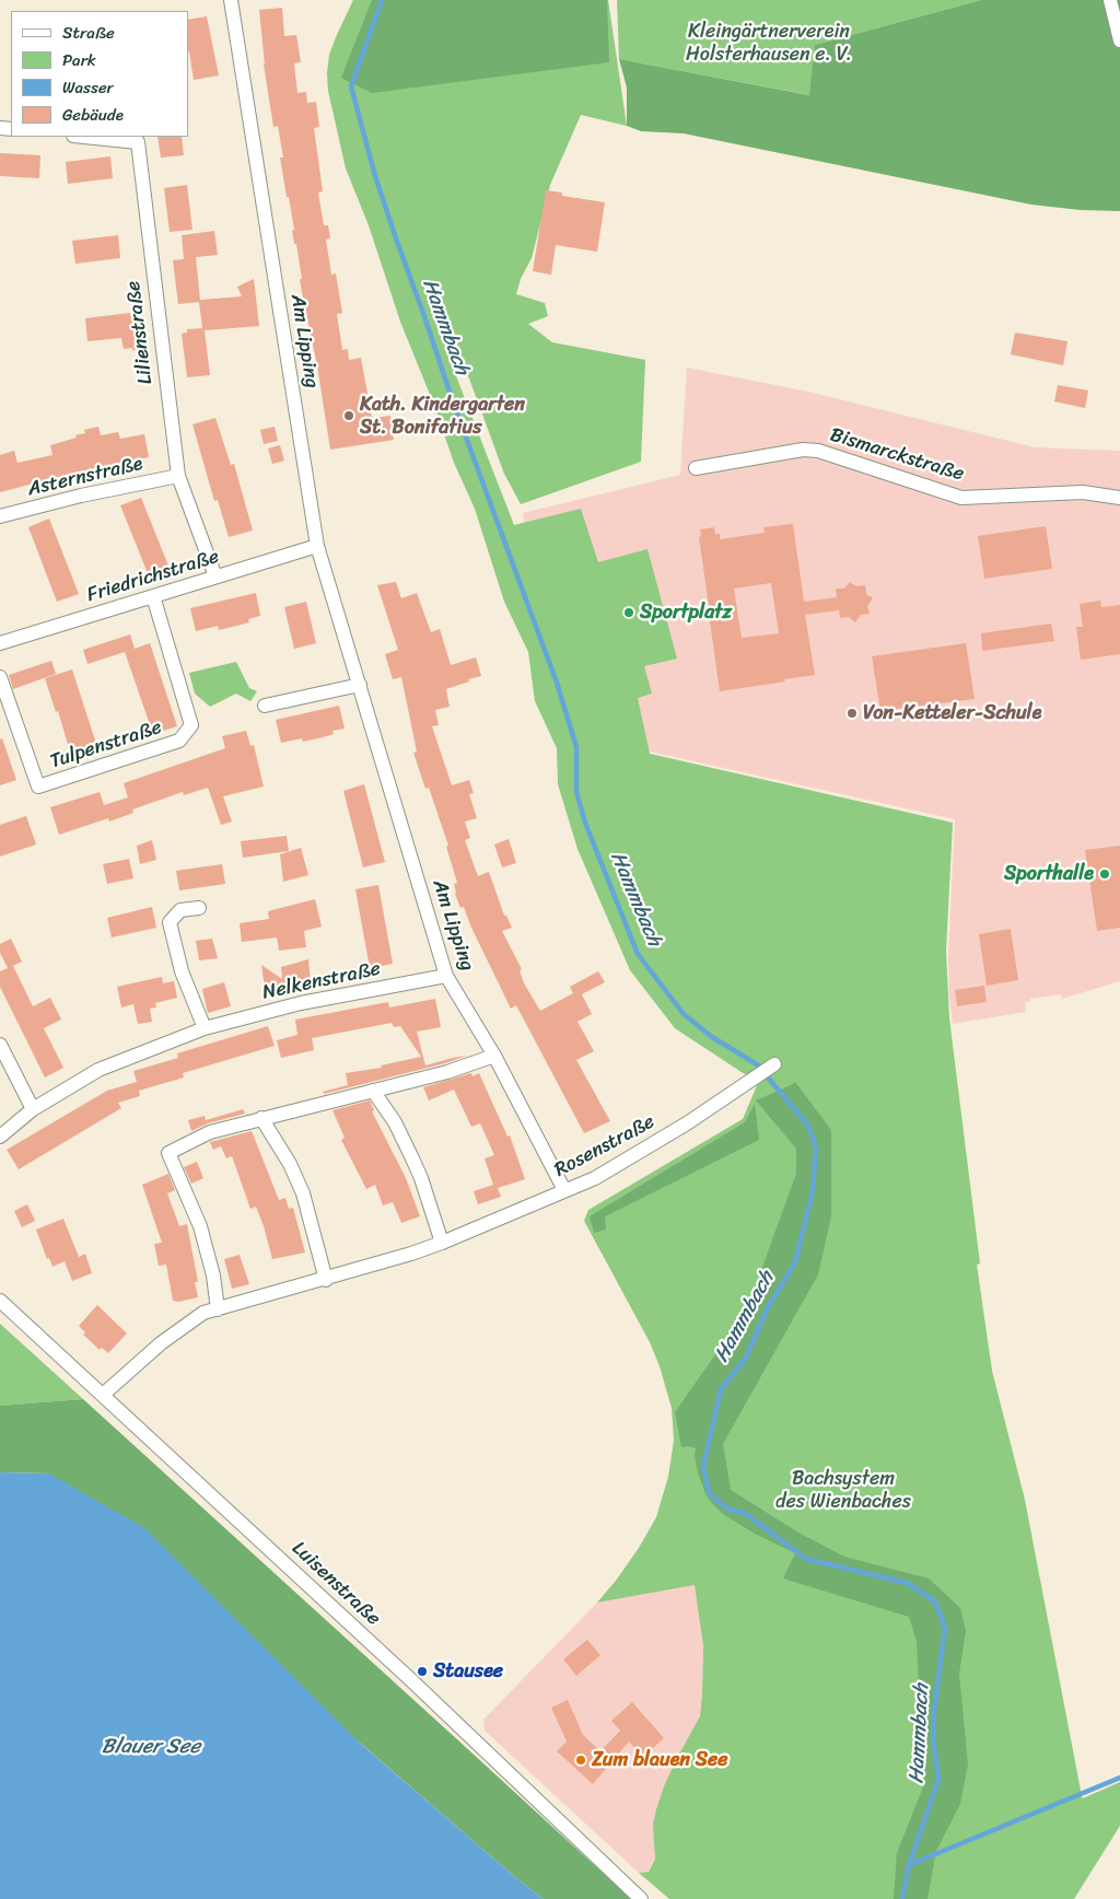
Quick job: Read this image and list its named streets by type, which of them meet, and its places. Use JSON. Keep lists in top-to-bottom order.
{
  "streets": {
    "street": [
      "Lilienstraße",
      "Am Lipping",
      "Bismarckstraße",
      "Asternstraße",
      "Friedrichstraße",
      "Tulpenstraße",
      "Nelkenstraße",
      "Rosenstraße",
      "Luisenstraße"
    ]
  },
  "crossings": [
    ["Lilienstraße", "Asternstraße"],
    ["Lilienstraße", "Friedrichstraße"],
    ["Am Lipping", "Friedrichstraße"],
    ["Am Lipping", "Nelkenstraße"],
    ["Am Lipping", "Rosenstraße"],
    ["Friedrichstraße", "Tulpenstraße"],
    ["Rosenstraße", "Luisenstraße"]
  ],
  "water": ["Hammbach", "Blauer See"],
  "parks": ["Kleingärtnerverein Holsterhausen e. V.", "Bachsystem des Wienbaches"],
  "places": [
    "Kath. Kindergarten St. Bonifatius",
    "Sportplatz",
    "Von-Ketteler-Schule",
    "Sporthalle",
    "Stausee",
    "Zum blauen See"
  ],
  "legend": [
    "Straße",
    "Park",
    "Wasser",
    "Gebäude"
  ]
}
